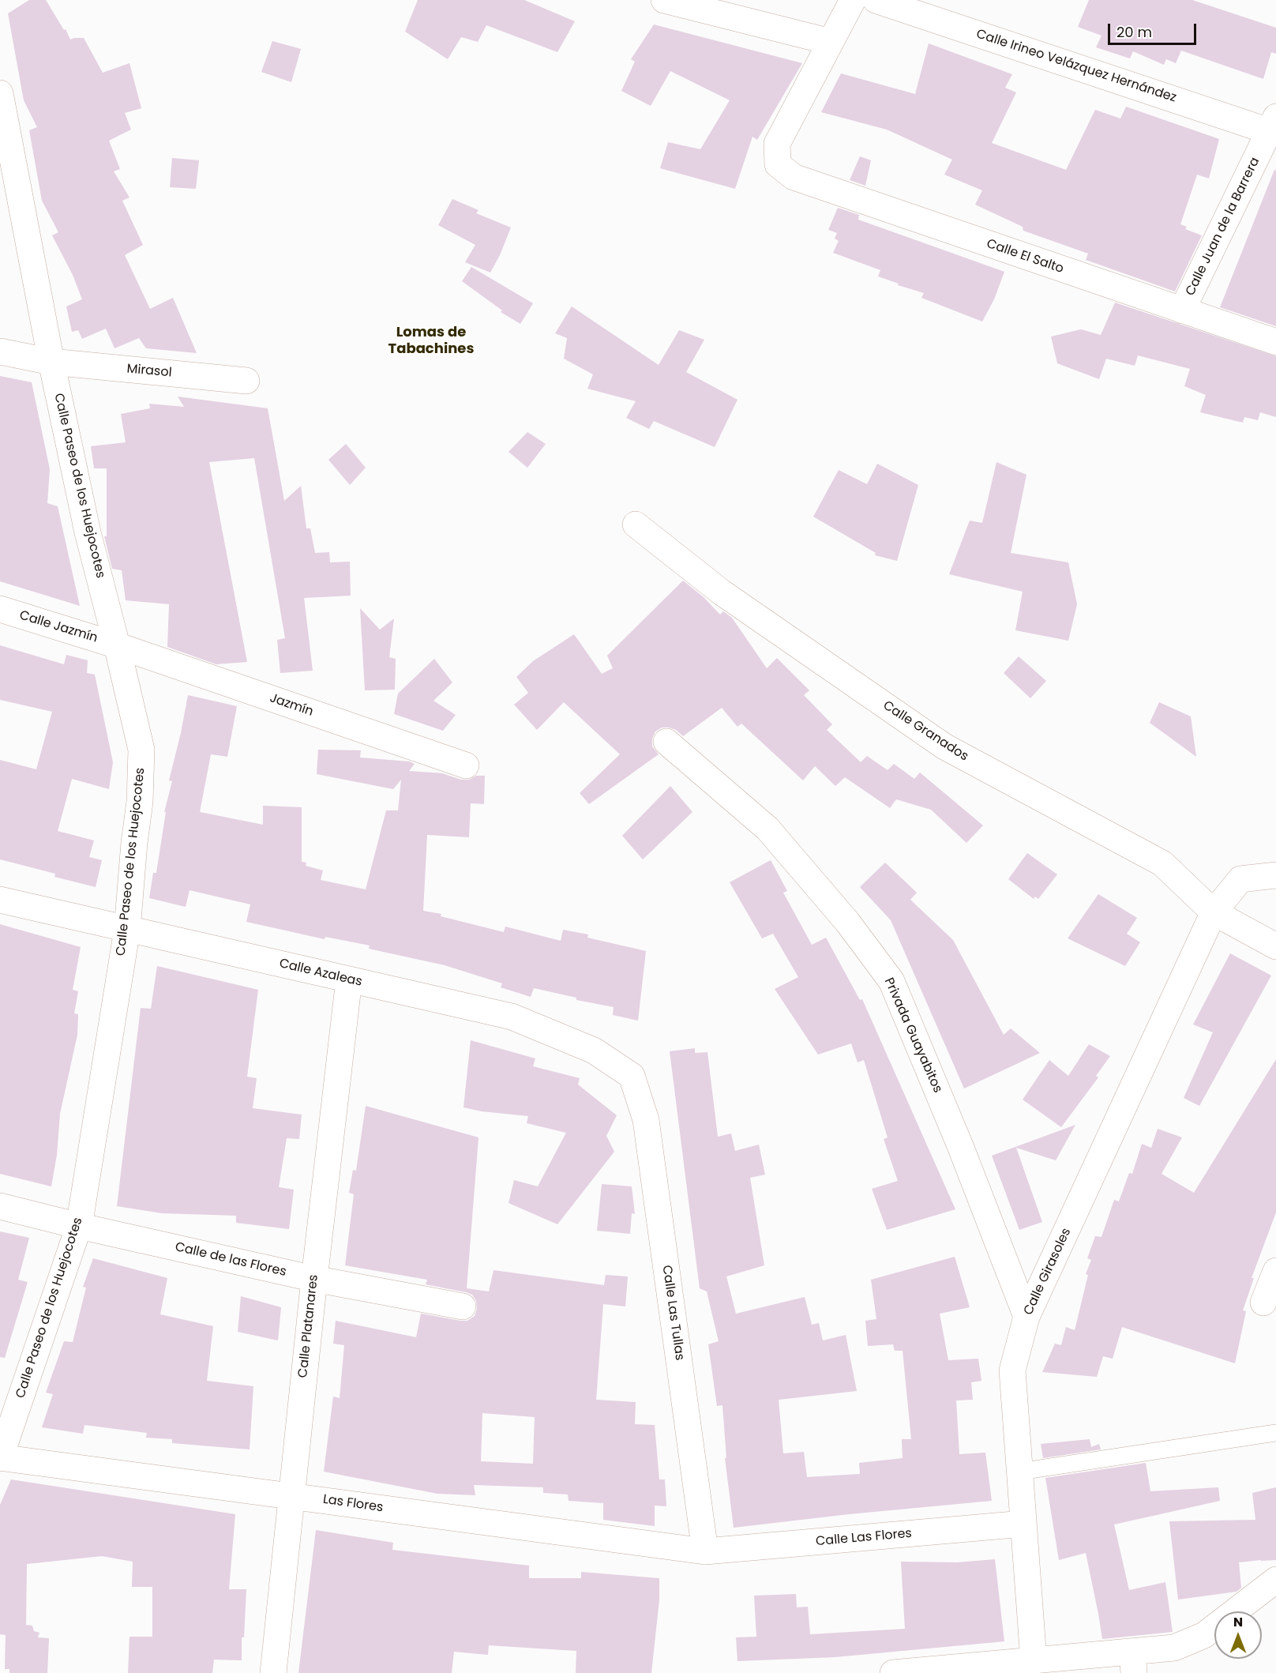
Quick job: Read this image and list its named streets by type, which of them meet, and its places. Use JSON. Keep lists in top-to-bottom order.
{
  "streets": {
    "street": [
      "Calle Irineo Velázquez Hernández",
      "Calle Juan de la Barrera",
      "Calle El Salto",
      "Mirasol",
      "Calle Paseo de los Huejocotes",
      "Calle Jazmín",
      "Jazmín",
      "Calle Granados",
      "Calle Azaleas",
      "Privada Guayabitos",
      "Calle de las Flores",
      "Calle Girasoles",
      "Calle Las Tullas",
      "Calle Platanares",
      "Las Flores",
      "Calle Las Flores"
    ]
  },
  "crossings": [
    ["Calle Irineo Velázquez Hernández", "Calle Juan de la Barrera"],
    ["Calle Juan de la Barrera", "Calle El Salto"],
    ["Mirasol", "Calle Paseo de los Huejocotes"],
    ["Calle Paseo de los Huejocotes", "Calle Jazmín"],
    ["Calle Paseo de los Huejocotes", "Jazmín"],
    ["Calle Paseo de los Huejocotes", "Calle Azaleas"],
    ["Calle Paseo de los Huejocotes", "Calle de las Flores"],
    ["Calle Paseo de los Huejocotes", "Las Flores"],
    ["Calle Jazmín", "Jazmín"],
    ["Calle Granados", "Calle Girasoles"],
    ["Calle Azaleas", "Calle Las Tullas"],
    ["Calle Azaleas", "Calle Platanares"],
    ["Privada Guayabitos", "Calle Girasoles"],
    ["Calle de las Flores", "Calle Platanares"],
    ["Calle Girasoles", "Calle Las Flores"],
    ["Calle Las Tullas", "Las Flores"],
    ["Calle Las Tullas", "Calle Las Flores"],
    ["Calle Platanares", "Las Flores"],
    ["Las Flores", "Calle Las Flores"]
  ],
  "districts": ["Lomas de Tabachines"],
  "scale_bar": "20 m",
  "north": "top"
}
